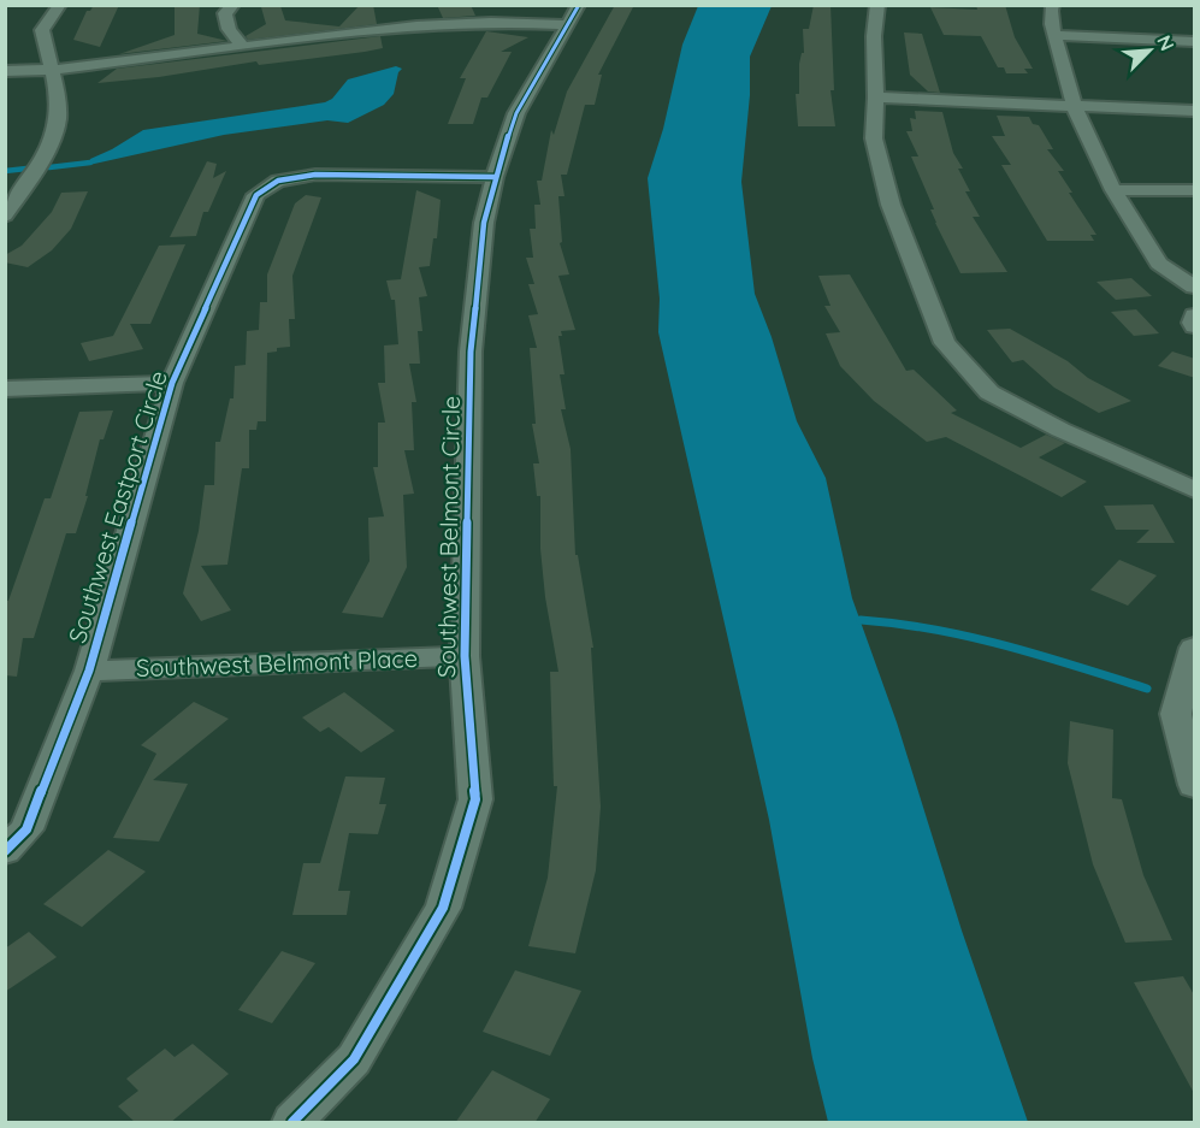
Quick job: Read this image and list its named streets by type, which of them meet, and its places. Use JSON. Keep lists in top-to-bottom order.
{
  "streets": {
    "street": ["Southwest Eastport Circle", "Southwest Belmont Circle", "Southwest Belmont Place"]
  },
  "crossings": [
    ["Southwest Eastport Circle", "Southwest Belmont Circle"],
    ["Southwest Eastport Circle", "Southwest Belmont Place"],
    ["Southwest Belmont Circle", "Southwest Belmont Place"]
  ],
  "north": "top right"
}
